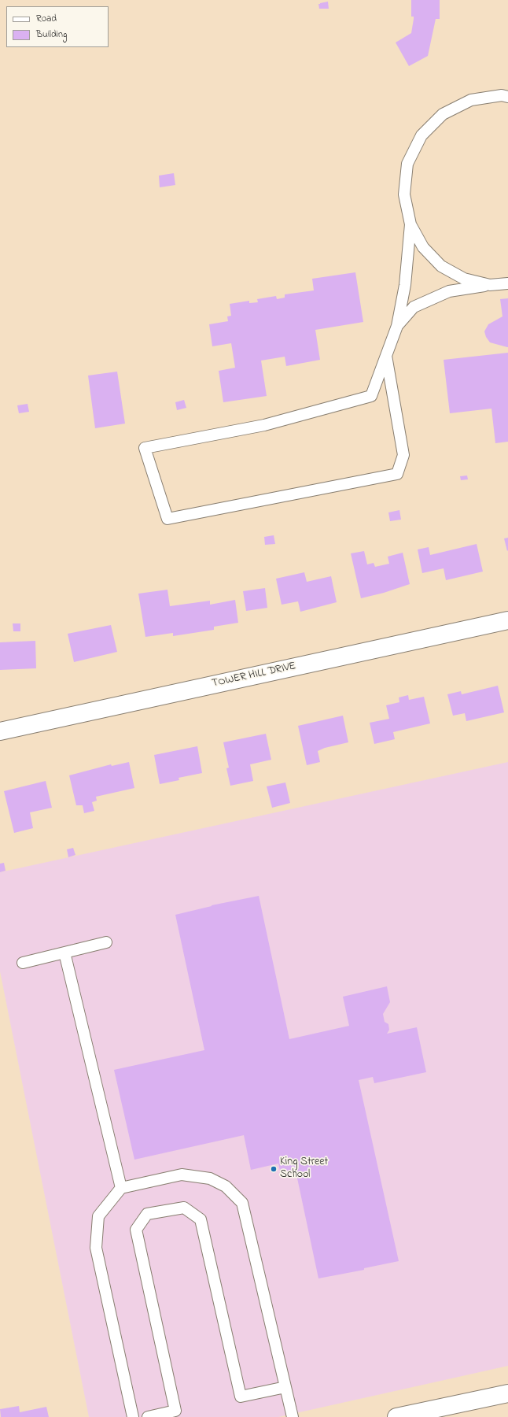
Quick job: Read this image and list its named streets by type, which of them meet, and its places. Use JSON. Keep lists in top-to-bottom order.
{
  "streets": {
    "street": ["TOWER HILL DRIVE"]
  },
  "places": ["King Street School"],
  "legend": ["Road", "Building"]
}
